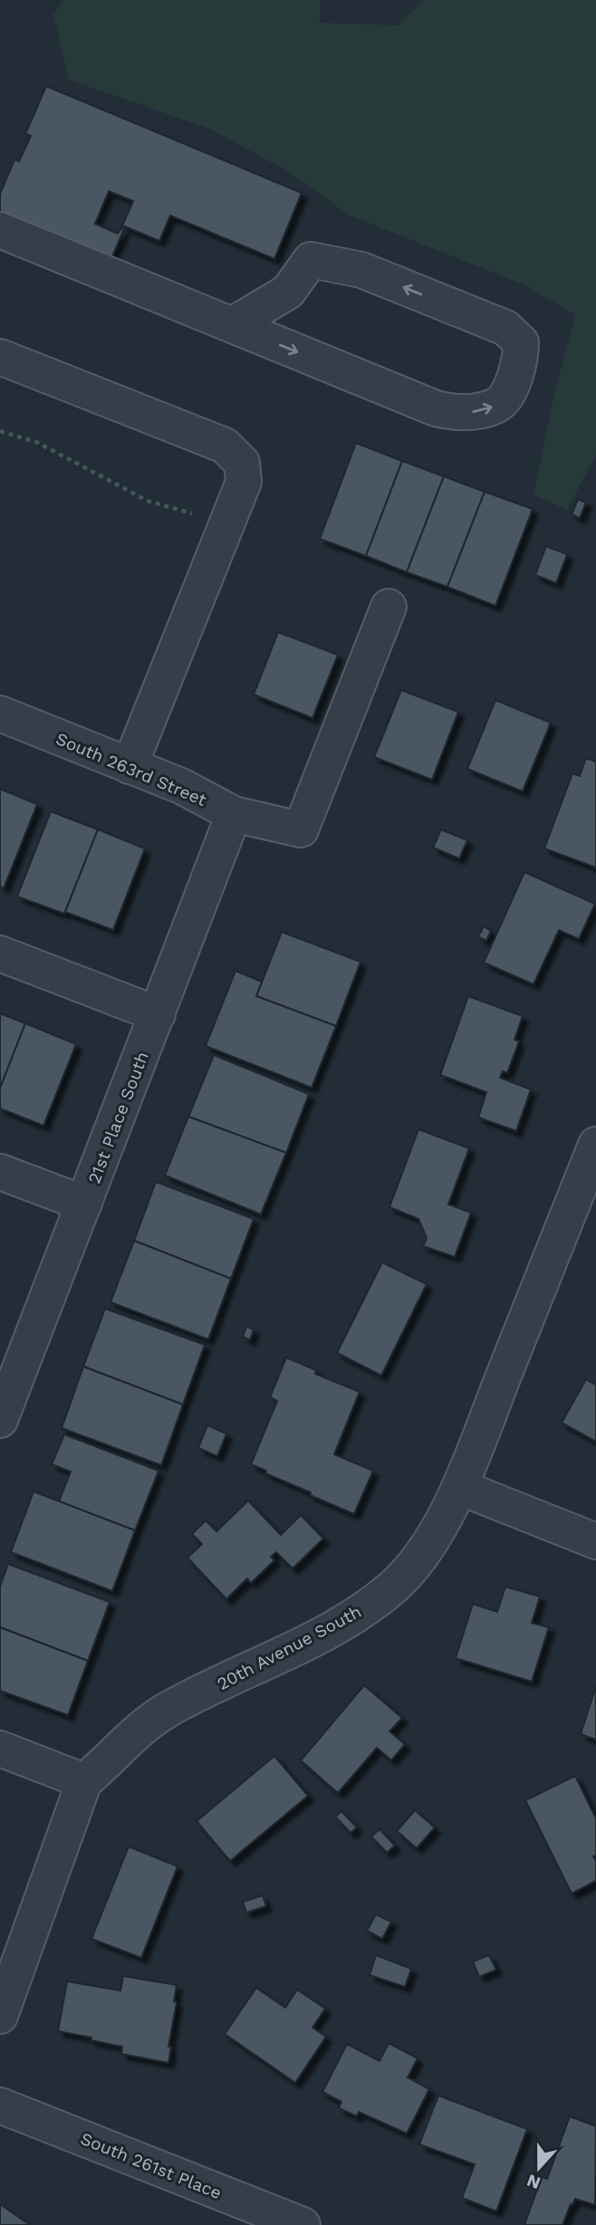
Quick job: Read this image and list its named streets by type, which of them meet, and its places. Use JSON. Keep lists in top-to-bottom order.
{
  "streets": {
    "street": [
      "South 263rd Street",
      "21st Place South",
      "20th Avenue South",
      "South 261st Place"
    ]
  },
  "crossings": [
    ["South 263rd Street", "21st Place South"]
  ],
  "north": "bottom"
}
